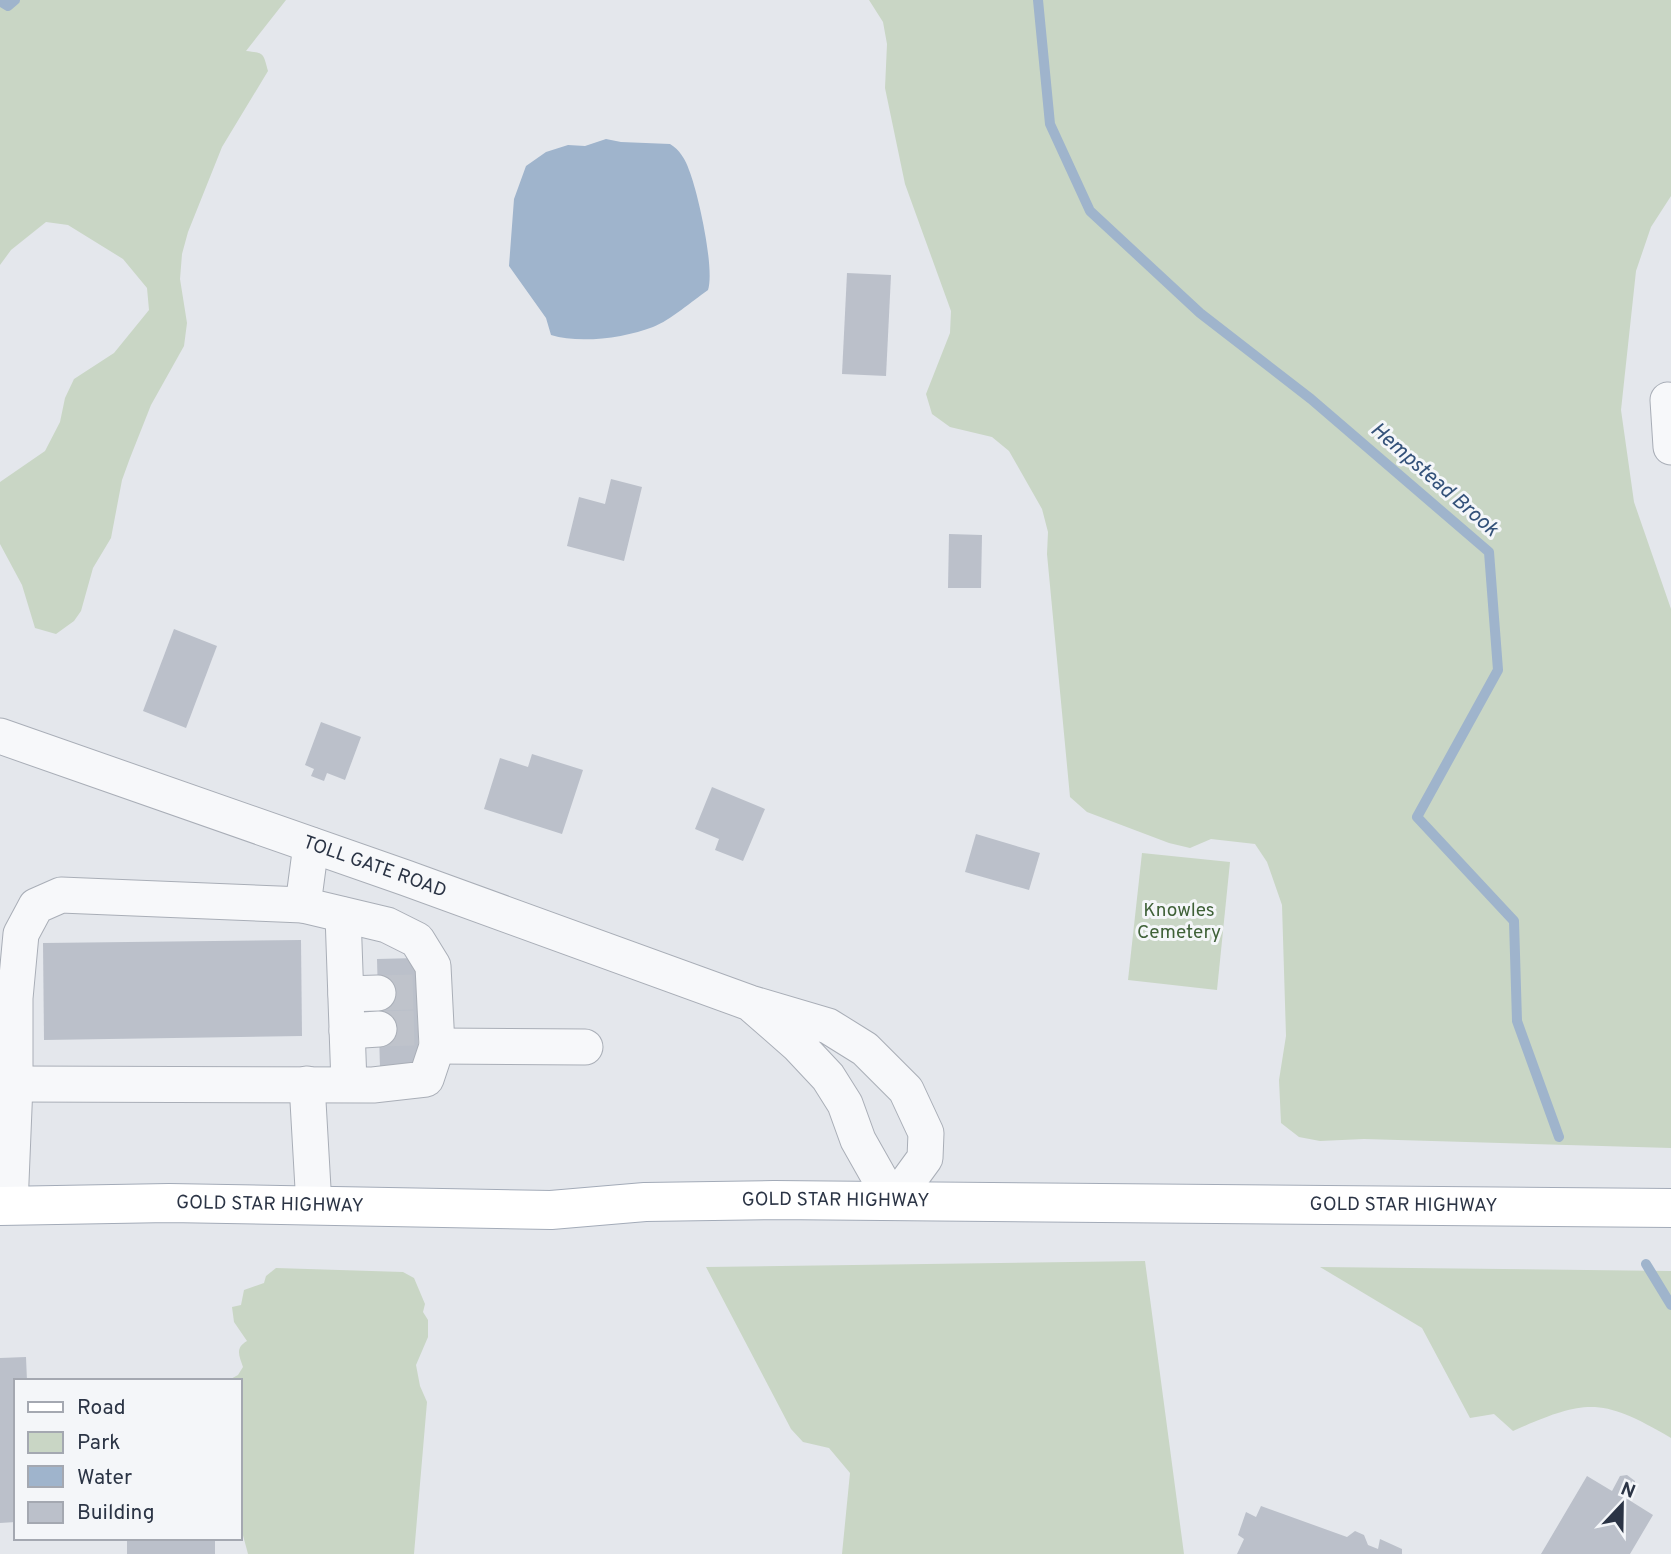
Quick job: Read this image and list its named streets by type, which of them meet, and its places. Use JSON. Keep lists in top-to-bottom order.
{
  "streets": {
    "main road": ["GOLD STAR HIGHWAY"],
    "street": ["TOLL GATE ROAD"]
  },
  "crossings": [
    ["TOLL GATE ROAD", "GOLD STAR HIGHWAY"]
  ],
  "water": ["Hempstead Brook"],
  "parks": ["Knowles Cemetery"],
  "legend": [
    "Road",
    "Park",
    "Water",
    "Building"
  ],
  "north": "top"
}
